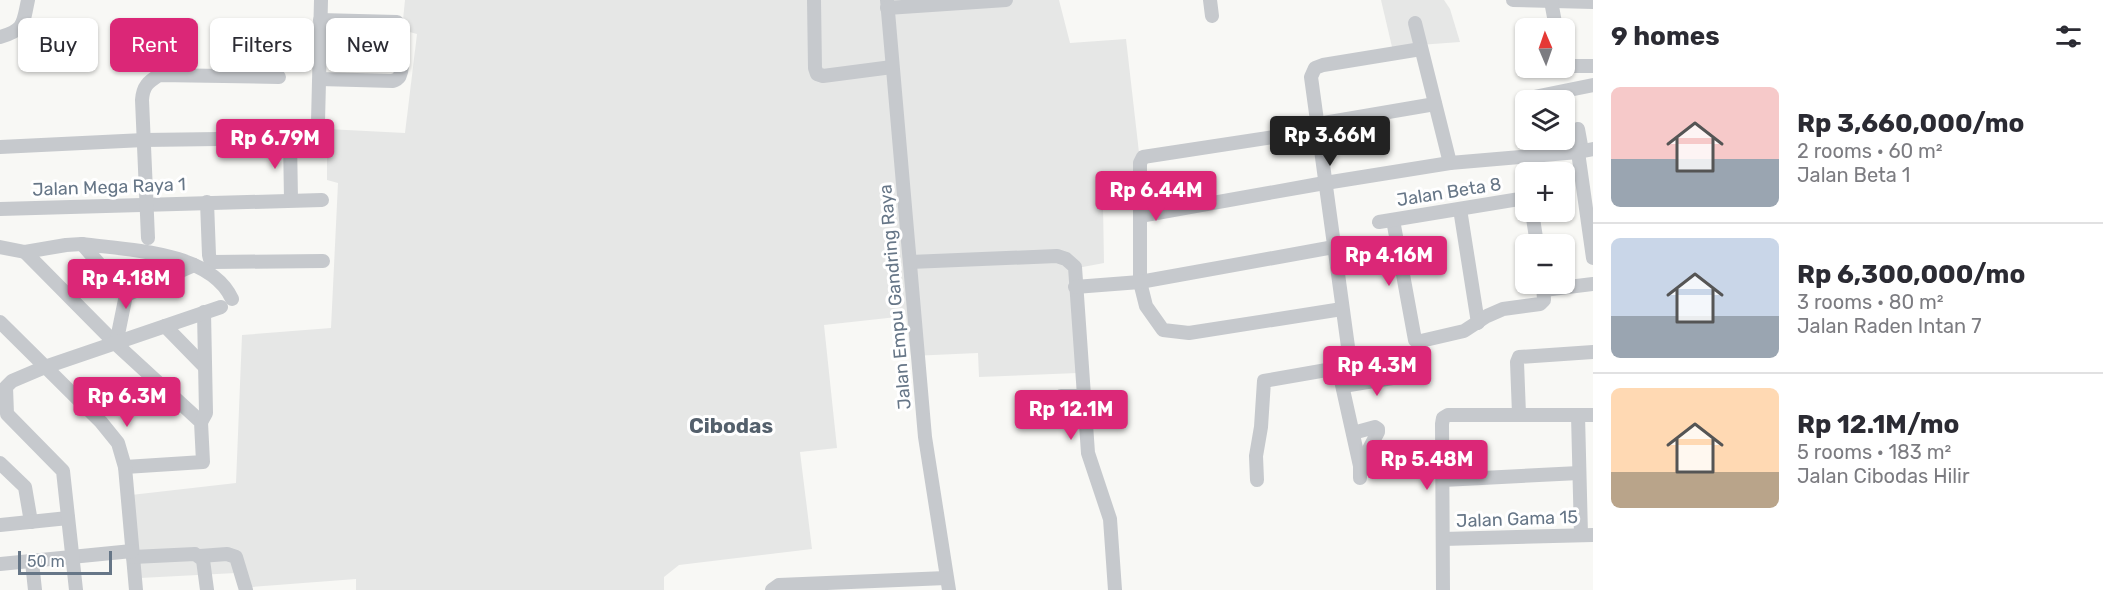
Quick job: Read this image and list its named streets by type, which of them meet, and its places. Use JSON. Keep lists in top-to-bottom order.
{
  "streets": {
    "street": [
      "Jalan Mega Raya 1",
      "Jalan Beta 8",
      "Jalan Empu Gandring Raya",
      "Jalan Gama 15"
    ]
  },
  "districts": ["Cibodas"],
  "scale_bar": "50 m",
  "north": "top",
  "page": {
    "heading": "9 homes",
    "map_buttons": ["+", "−"],
    "chip": [
      "Buy",
      "Rent",
      "Filters",
      "New"
    ],
    "list": [
      {
        "name": "Rp 3,660,000/mo",
        "note": "2 rooms · 60 m² · Jalan Beta 1"
      },
      {
        "name": "Rp 6,300,000/mo",
        "note": "3 rooms · 80 m² · Jalan Raden Intan 7"
      },
      {
        "name": "Rp 12.1M/mo",
        "note": "5 rooms · 183 m² · Jalan Cibodas Hilir"
      }
    ],
    "price": [
      "Rp 3.66M",
      "Rp 6.79M",
      "Rp 6.44M",
      "Rp 4.16M",
      "Rp 4.18M",
      "Rp 4.3M",
      "Rp 6.3M",
      "Rp 12.1M",
      "Rp 5.48M"
    ],
    "scale": "50 m"
  }
}
